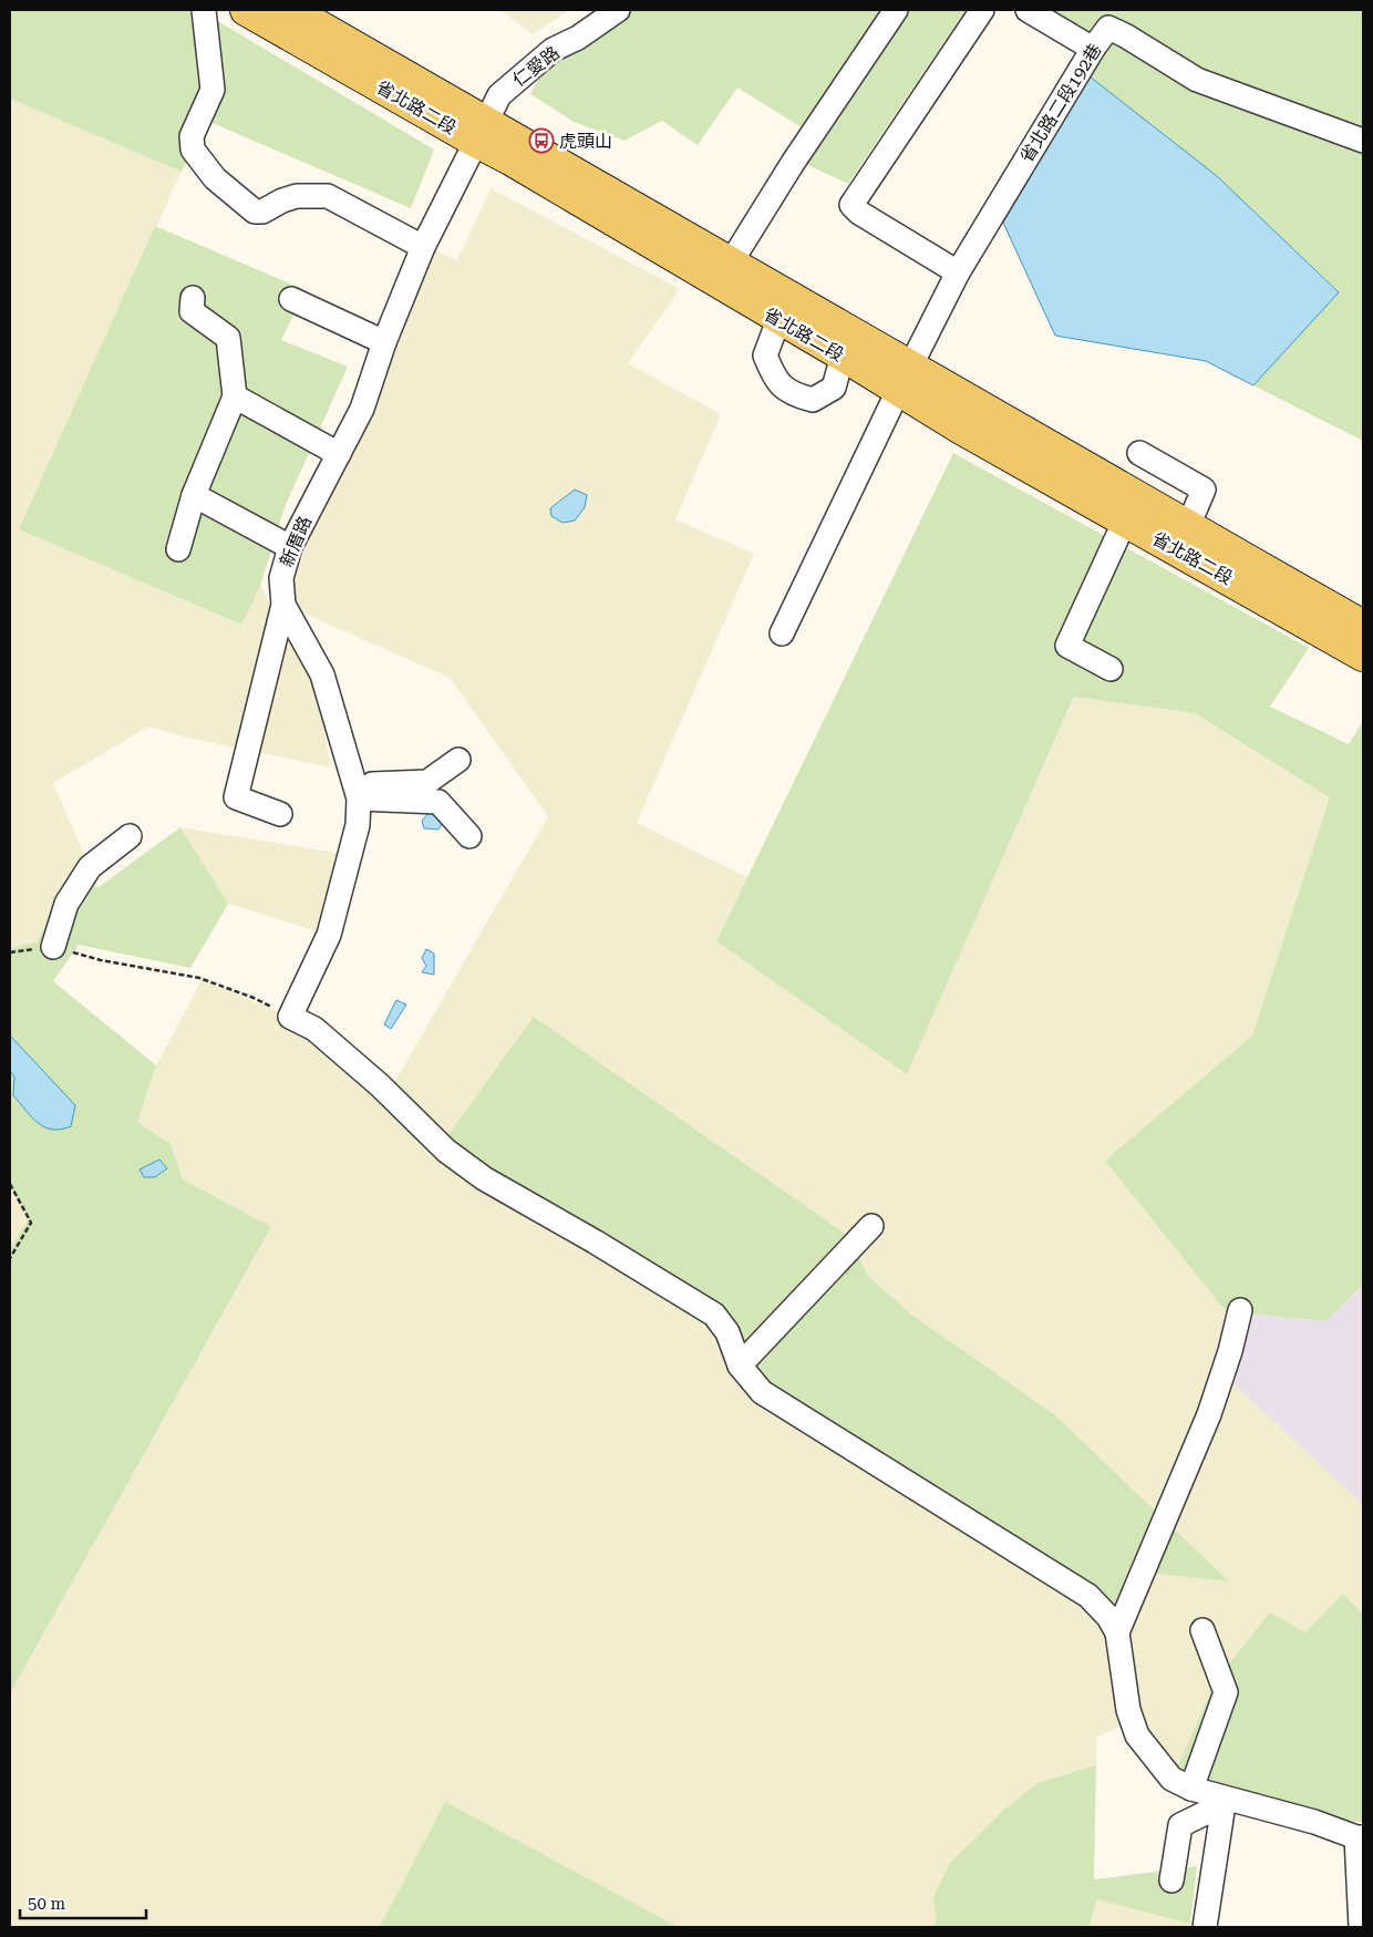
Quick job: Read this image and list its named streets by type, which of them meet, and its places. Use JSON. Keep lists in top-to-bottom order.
{
  "streets": {
    "main road": ["省北路二段"],
    "street": ["仁愛路", "省北路二段192巷", "新厝路"]
  },
  "crossings": [
    ["仁愛路", "省北路二段"],
    ["仁愛路", "新厝路"],
    ["省北路二段192巷", "省北路二段"],
    ["省北路二段", "新厝路"]
  ],
  "places": {
    "bus stop": ["虎頭山"]
  },
  "scale_bar": "50 m"
}
